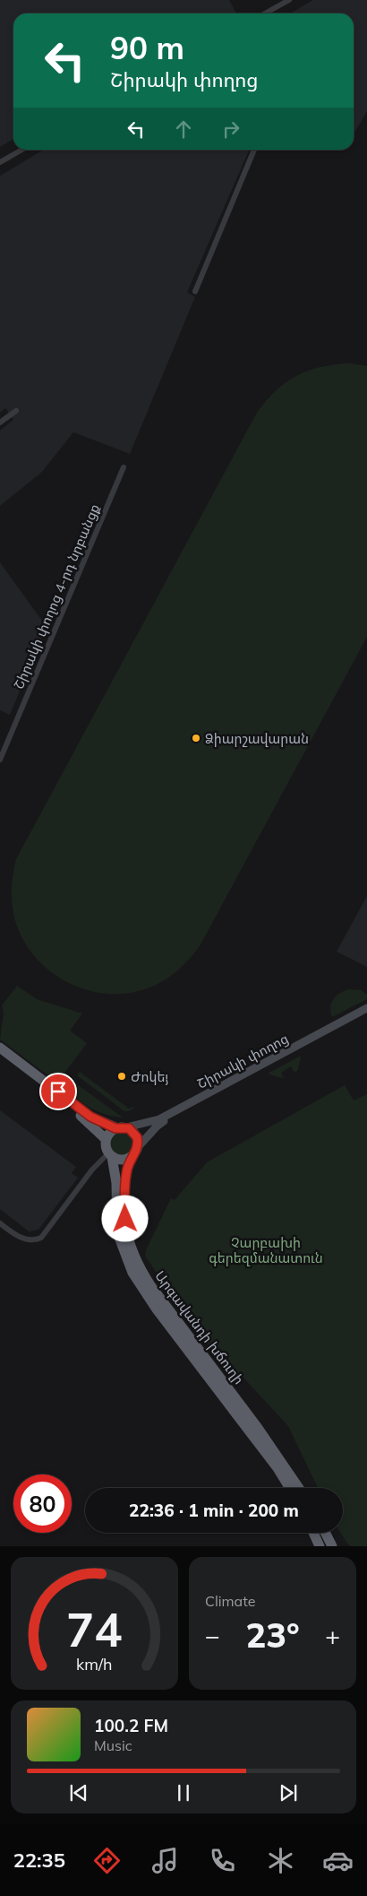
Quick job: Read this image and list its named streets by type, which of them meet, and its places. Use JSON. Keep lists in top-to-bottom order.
{
  "streets": {
    "highway": ["Շիրակի փողոց", "Արգավանդի խճուղի"],
    "street": ["Շիրակի փողոց 4-րդ նրբանցք"]
  },
  "crossings": [
    ["Շիրակի փողոց", "Արգավանդի խճուղի"]
  ],
  "parks": ["Չարբախի գերեզմանատուն"],
  "places": ["Ձիարշավարան", "Ժոկեյ"],
  "page": {
    "turn": ["90 m", "Շիրակի փողոց"],
    "limit": "80",
    "trip": "22:36 · 1 min · 200 m",
    "tile": "Climate",
    "heat": ["−", "23°", "+"],
    "song": ["100.2 FM", "Music"],
    "tabs": "22:35",
    "gauge": ["74", "km/h"]
  }
}
